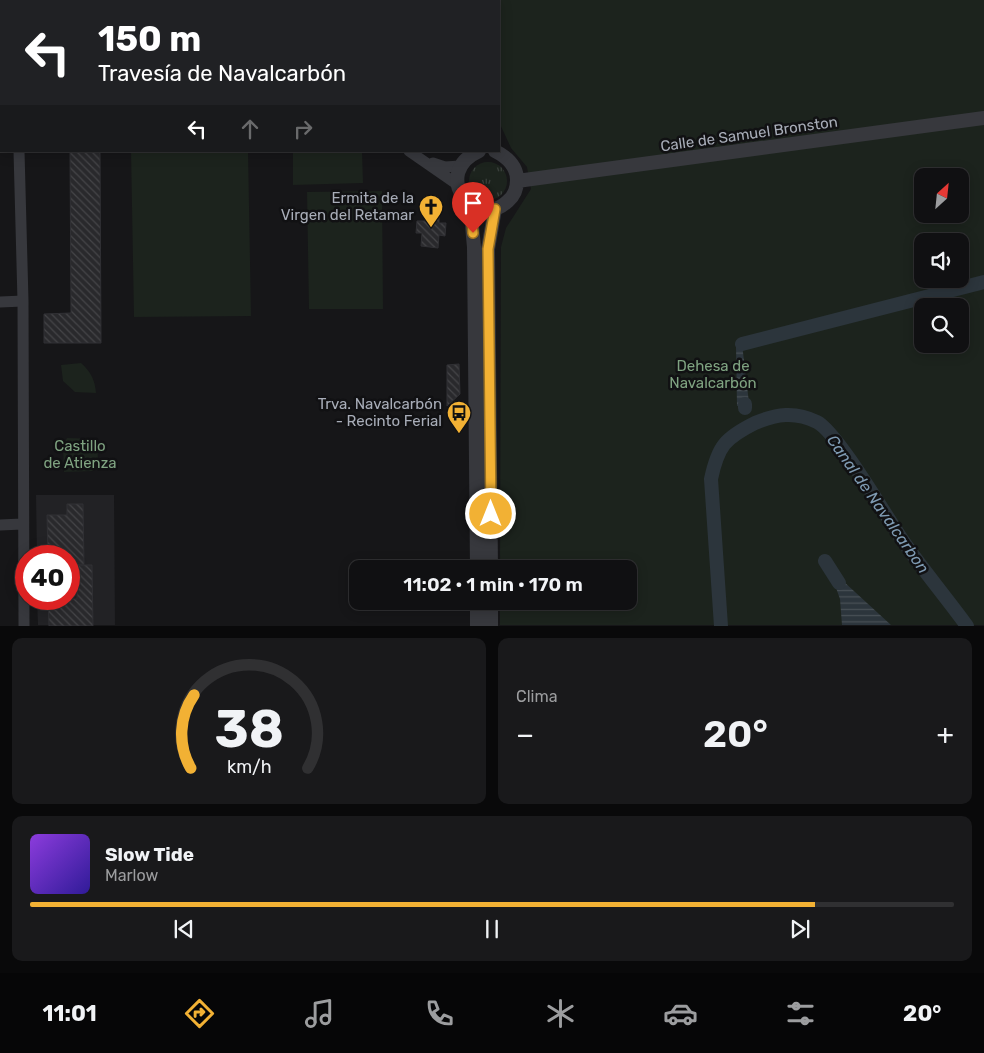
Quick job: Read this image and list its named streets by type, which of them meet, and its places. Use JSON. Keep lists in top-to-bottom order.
{
  "streets": {
    "street": ["Calle de Samuel Bronston"]
  },
  "water": ["Canal de Navalcarbon"],
  "parks": ["Dehesa de Navalcarbón", "Castillo de Atienza"],
  "places": {
    "church": ["Ermita de la Virgen del Retamar"],
    "bus stop": ["Trva. Navalcarbón - Recinto Ferial"]
  },
  "north": "top right",
  "page": {
    "turn": ["150 m", "Travesía de Navalcarbón"],
    "limit": "40",
    "trip": "11:02 · 1 min · 170 m",
    "tile": "Clima",
    "heat": ["−", "20°", "+"],
    "song": ["Slow Tide", "Marlow"],
    "tabs": ["11:01", "20°"],
    "gauge": ["38", "km/h"]
  }
}
